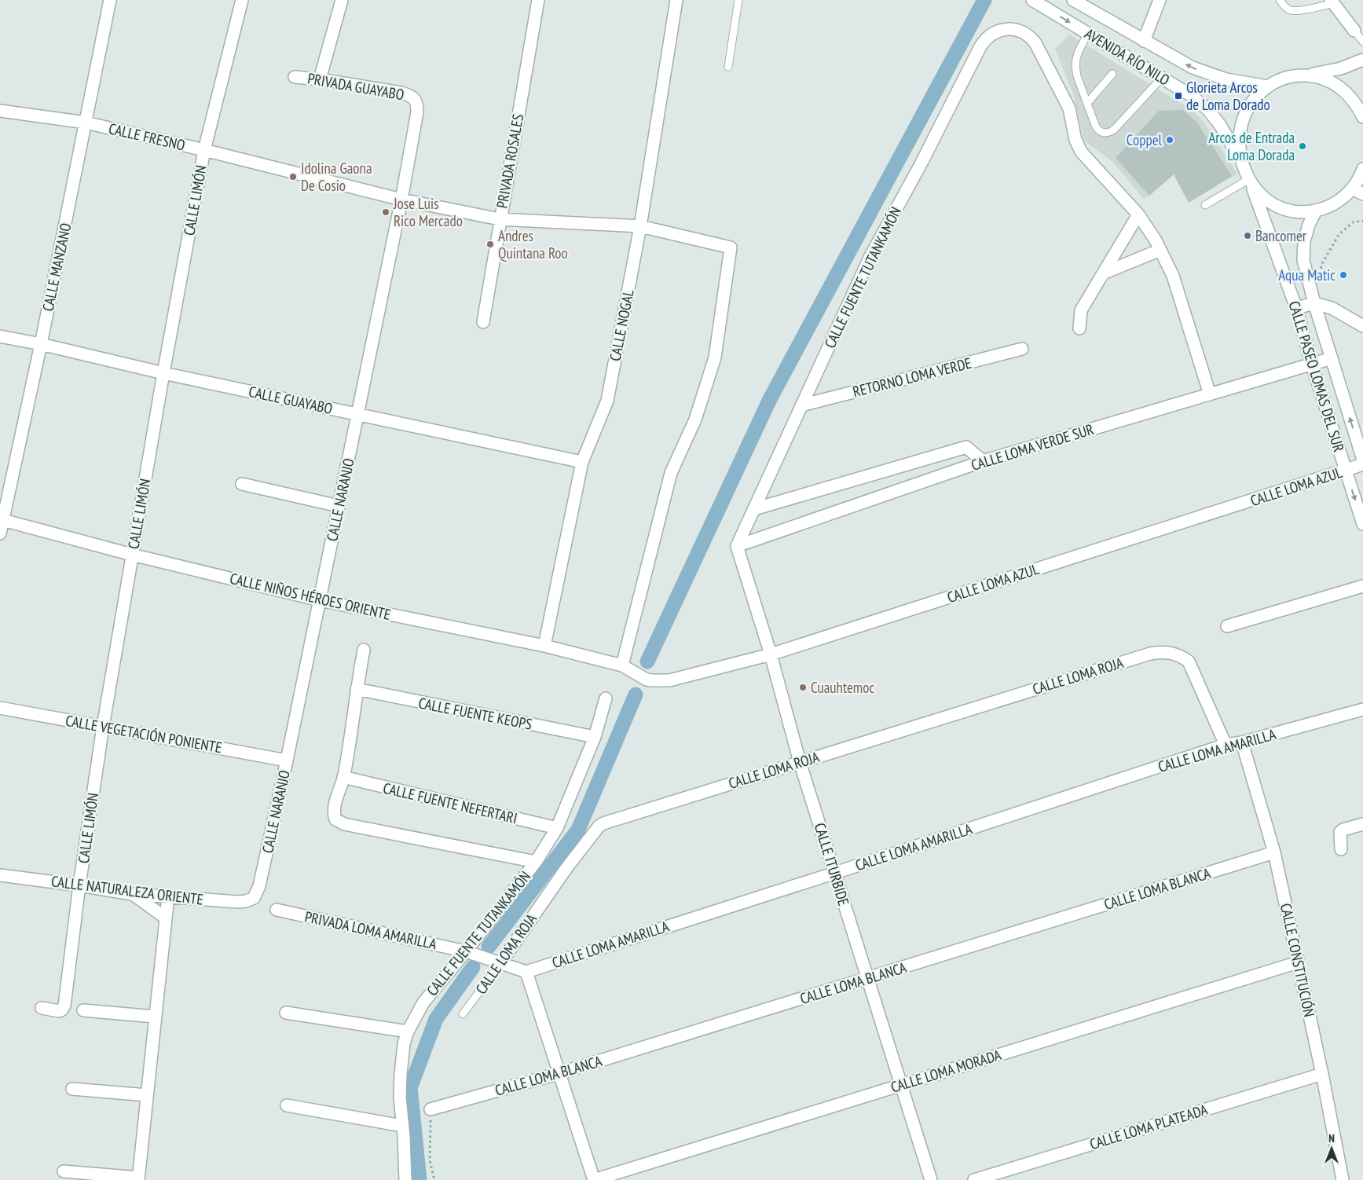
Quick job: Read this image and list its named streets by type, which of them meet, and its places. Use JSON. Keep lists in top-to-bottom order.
{
  "streets": {
    "street": [
      "AVENIDA RÍO NILO",
      "PRIVADA GUAYABO",
      "CALLE FRESNO",
      "PRIVADA ROSALES",
      "CALLE LIMÓN",
      "CALLE MANZANO",
      "CALLE FUENTE TUTANKAMÓN",
      "CALLE NOGAL",
      "CALLE PASEO LOMAS DEL SUR",
      "RETORNO LOMA VERDE",
      "CALLE GUAYABO",
      "CALLE LOMA VERDE SUR",
      "CALLE LOMA AZUL",
      "CALLE NARANJO",
      "CALLE NIÑOS HÉROES ORIENTE",
      "CALLE LOMA ROJA",
      "CALLE FUENTE KEOPS",
      "CALLE VEGETACIÓN PONIENTE",
      "CALLE LOMA AMARILLA",
      "CALLE FUENTE NEFERTARI",
      "CALLE ITURBIDE",
      "CALLE LOMA BLANCA",
      "CALLE NATURALEZA ORIENTE",
      "PRIVADA LOMA AMARILLA",
      "CALLE CONSTITUCIÓN",
      "CALLE LOMA MORADA",
      "CALLE LOMA PLATEADA"
    ]
  },
  "crossings": [
    ["AVENIDA RÍO NILO", "CALLE PASEO LOMAS DEL SUR"],
    ["PRIVADA GUAYABO", "CALLE NARANJO"],
    ["CALLE FRESNO", "PRIVADA ROSALES"],
    ["CALLE FRESNO", "CALLE LIMÓN"],
    ["CALLE FRESNO", "CALLE MANZANO"],
    ["CALLE FRESNO", "CALLE NOGAL"],
    ["CALLE FRESNO", "CALLE LOMA AZUL"],
    ["CALLE FRESNO", "CALLE NARANJO"],
    ["CALLE FRESNO", "CALLE NIÑOS HÉROES ORIENTE"],
    ["CALLE LIMÓN", "CALLE GUAYABO"],
    ["CALLE LIMÓN", "CALLE NIÑOS HÉROES ORIENTE"],
    ["CALLE LIMÓN", "CALLE VEGETACIÓN PONIENTE"],
    ["CALLE LIMÓN", "CALLE NATURALEZA ORIENTE"],
    ["CALLE MANZANO", "CALLE GUAYABO"],
    ["CALLE MANZANO", "CALLE NIÑOS HÉROES ORIENTE"],
    ["CALLE FUENTE TUTANKAMÓN", "RETORNO LOMA VERDE"],
    ["CALLE FUENTE TUTANKAMÓN", "CALLE LOMA VERDE SUR"],
    ["CALLE FUENTE TUTANKAMÓN", "CALLE FUENTE KEOPS"],
    ["CALLE FUENTE TUTANKAMÓN", "CALLE FUENTE NEFERTARI"],
    ["CALLE FUENTE TUTANKAMÓN", "CALLE ITURBIDE"],
    ["CALLE FUENTE TUTANKAMÓN", "PRIVADA LOMA AMARILLA"],
    ["CALLE NOGAL", "CALLE GUAYABO"],
    ["CALLE NOGAL", "CALLE NIÑOS HÉROES ORIENTE"],
    ["CALLE PASEO LOMAS DEL SUR", "CALLE LOMA VERDE SUR"],
    ["CALLE PASEO LOMAS DEL SUR", "CALLE LOMA AZUL"],
    ["CALLE GUAYABO", "CALLE NARANJO"],
    ["CALLE LOMA VERDE SUR", "CALLE ITURBIDE"],
    ["CALLE LOMA AZUL", "CALLE NIÑOS HÉROES ORIENTE"],
    ["CALLE LOMA AZUL", "CALLE ITURBIDE"],
    ["CALLE NARANJO", "CALLE NIÑOS HÉROES ORIENTE"],
    ["CALLE NARANJO", "CALLE VEGETACIÓN PONIENTE"],
    ["CALLE NARANJO", "CALLE NATURALEZA ORIENTE"],
    ["CALLE LOMA ROJA", "CALLE LOMA AMARILLA"],
    ["CALLE LOMA ROJA", "CALLE ITURBIDE"],
    ["CALLE LOMA AMARILLA", "CALLE ITURBIDE"],
    ["CALLE LOMA AMARILLA", "CALLE CONSTITUCIÓN"],
    ["CALLE ITURBIDE", "CALLE LOMA BLANCA"],
    ["CALLE ITURBIDE", "CALLE LOMA MORADA"],
    ["CALLE LOMA BLANCA", "CALLE CONSTITUCIÓN"],
    ["CALLE CONSTITUCIÓN", "CALLE LOMA MORADA"],
    ["CALLE CONSTITUCIÓN", "CALLE LOMA PLATEADA"]
  ],
  "places": {
    "transit": ["Glorieta Arcos de Loma Dorado"],
    "other": [
      "Coppel",
      "Arcos de Entrada Loma Dorada",
      "Idolina Gaona De Cosio",
      "Jose Luis Rico Mercado",
      "Bancomer",
      "Andres Quintana Roo",
      "Aqua Matic",
      "Cuauhtemoc"
    ]
  },
  "north": "top"
}
